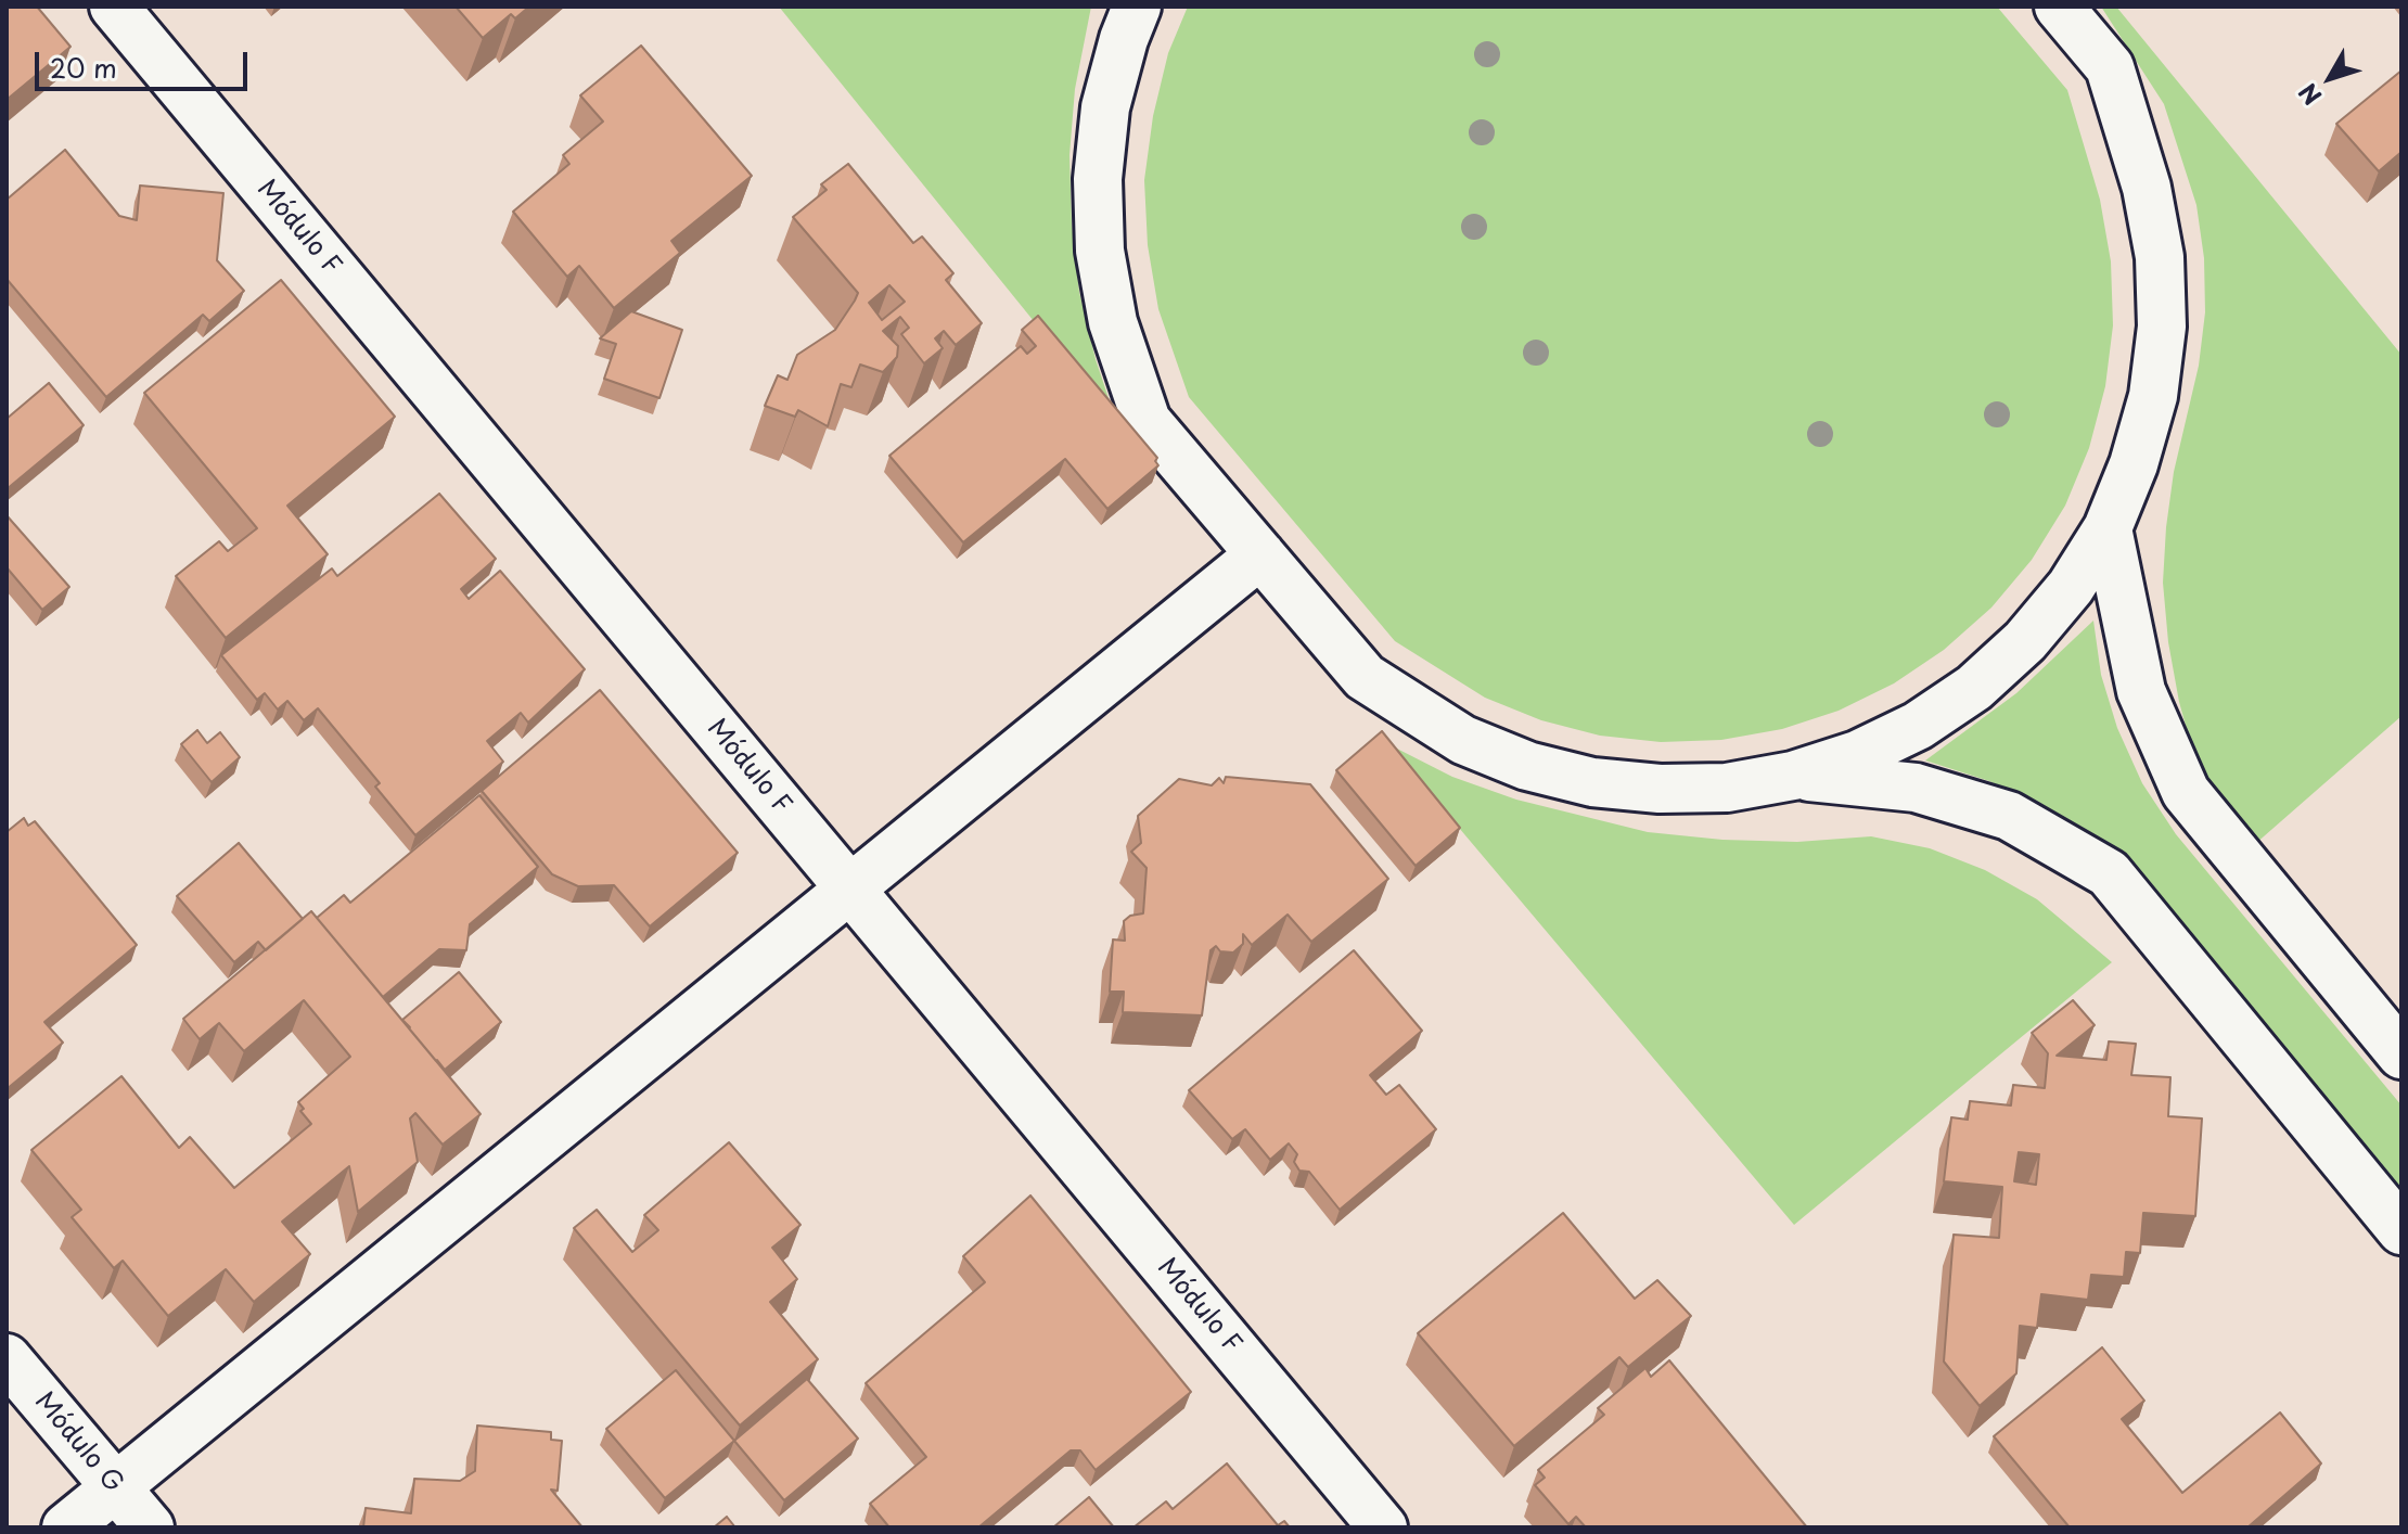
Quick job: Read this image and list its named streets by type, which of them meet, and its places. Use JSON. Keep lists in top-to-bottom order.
{
  "streets": {
    "street": ["Módulo F", "Módulo G"]
  },
  "scale_bar": "20 m",
  "north": "bottom left"
}
